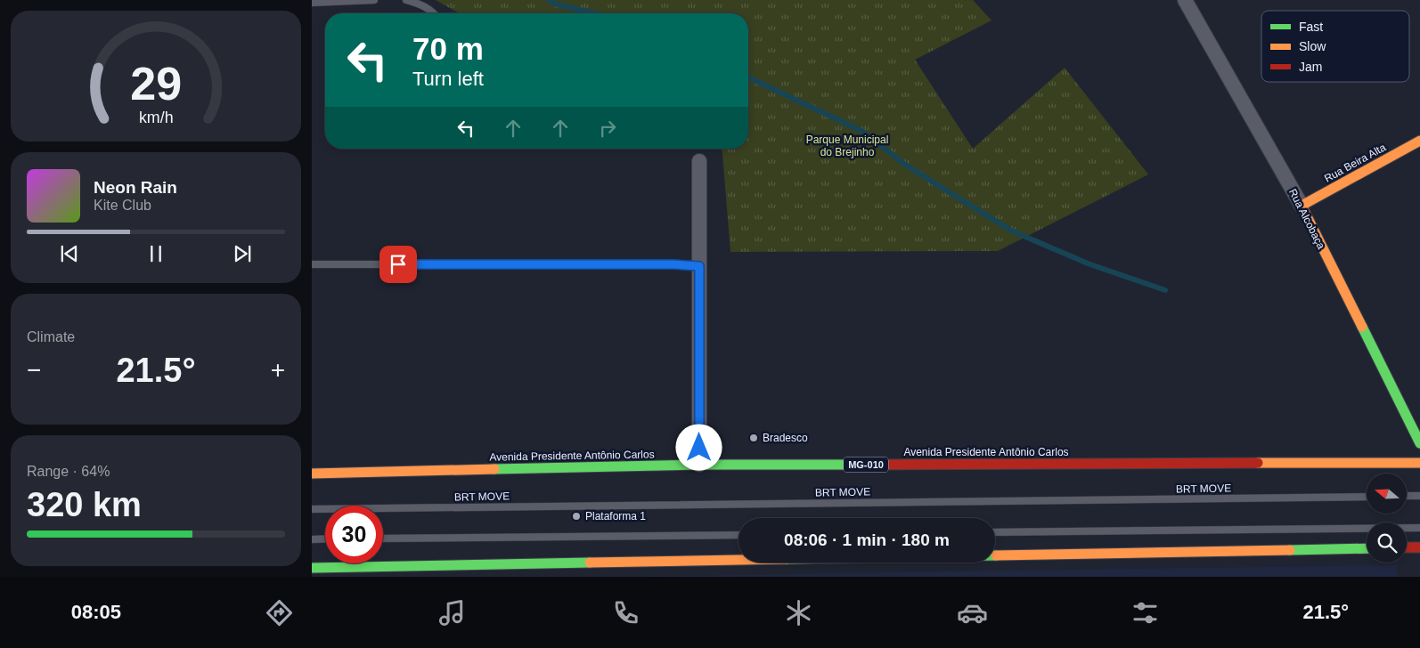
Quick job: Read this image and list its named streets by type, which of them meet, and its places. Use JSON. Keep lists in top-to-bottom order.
{
  "streets": {
    "main road": [
      "Rua Beira Alta",
      "Rua Alcobaça",
      "Avenida Presidente Antônio Carlos",
      "MG-010"
    ],
    "lane": ["BRT MOVE"]
  },
  "crossings": [
    ["Rua Beira Alta", "Rua Alcobaça"]
  ],
  "parks": ["Parque Municipal do Brejinho"],
  "places": ["Bradesco", "Plataforma 1"],
  "legend": ["Fast", "Slow", "Jam"],
  "north": "left",
  "page": {
    "turn": ["70 m", "Turn left"],
    "song": ["Neon Rain", "Kite Club"],
    "tile": [
      "Climate",
      ["Range · 64%", "320 km"]
    ],
    "heat": ["−", "21.5°", "+"],
    "limit": "30",
    "trip": "08:06 · 1 min · 180 m",
    "tabs": ["08:05", "21.5°"],
    "gauge": ["29", "km/h"]
  }
}
